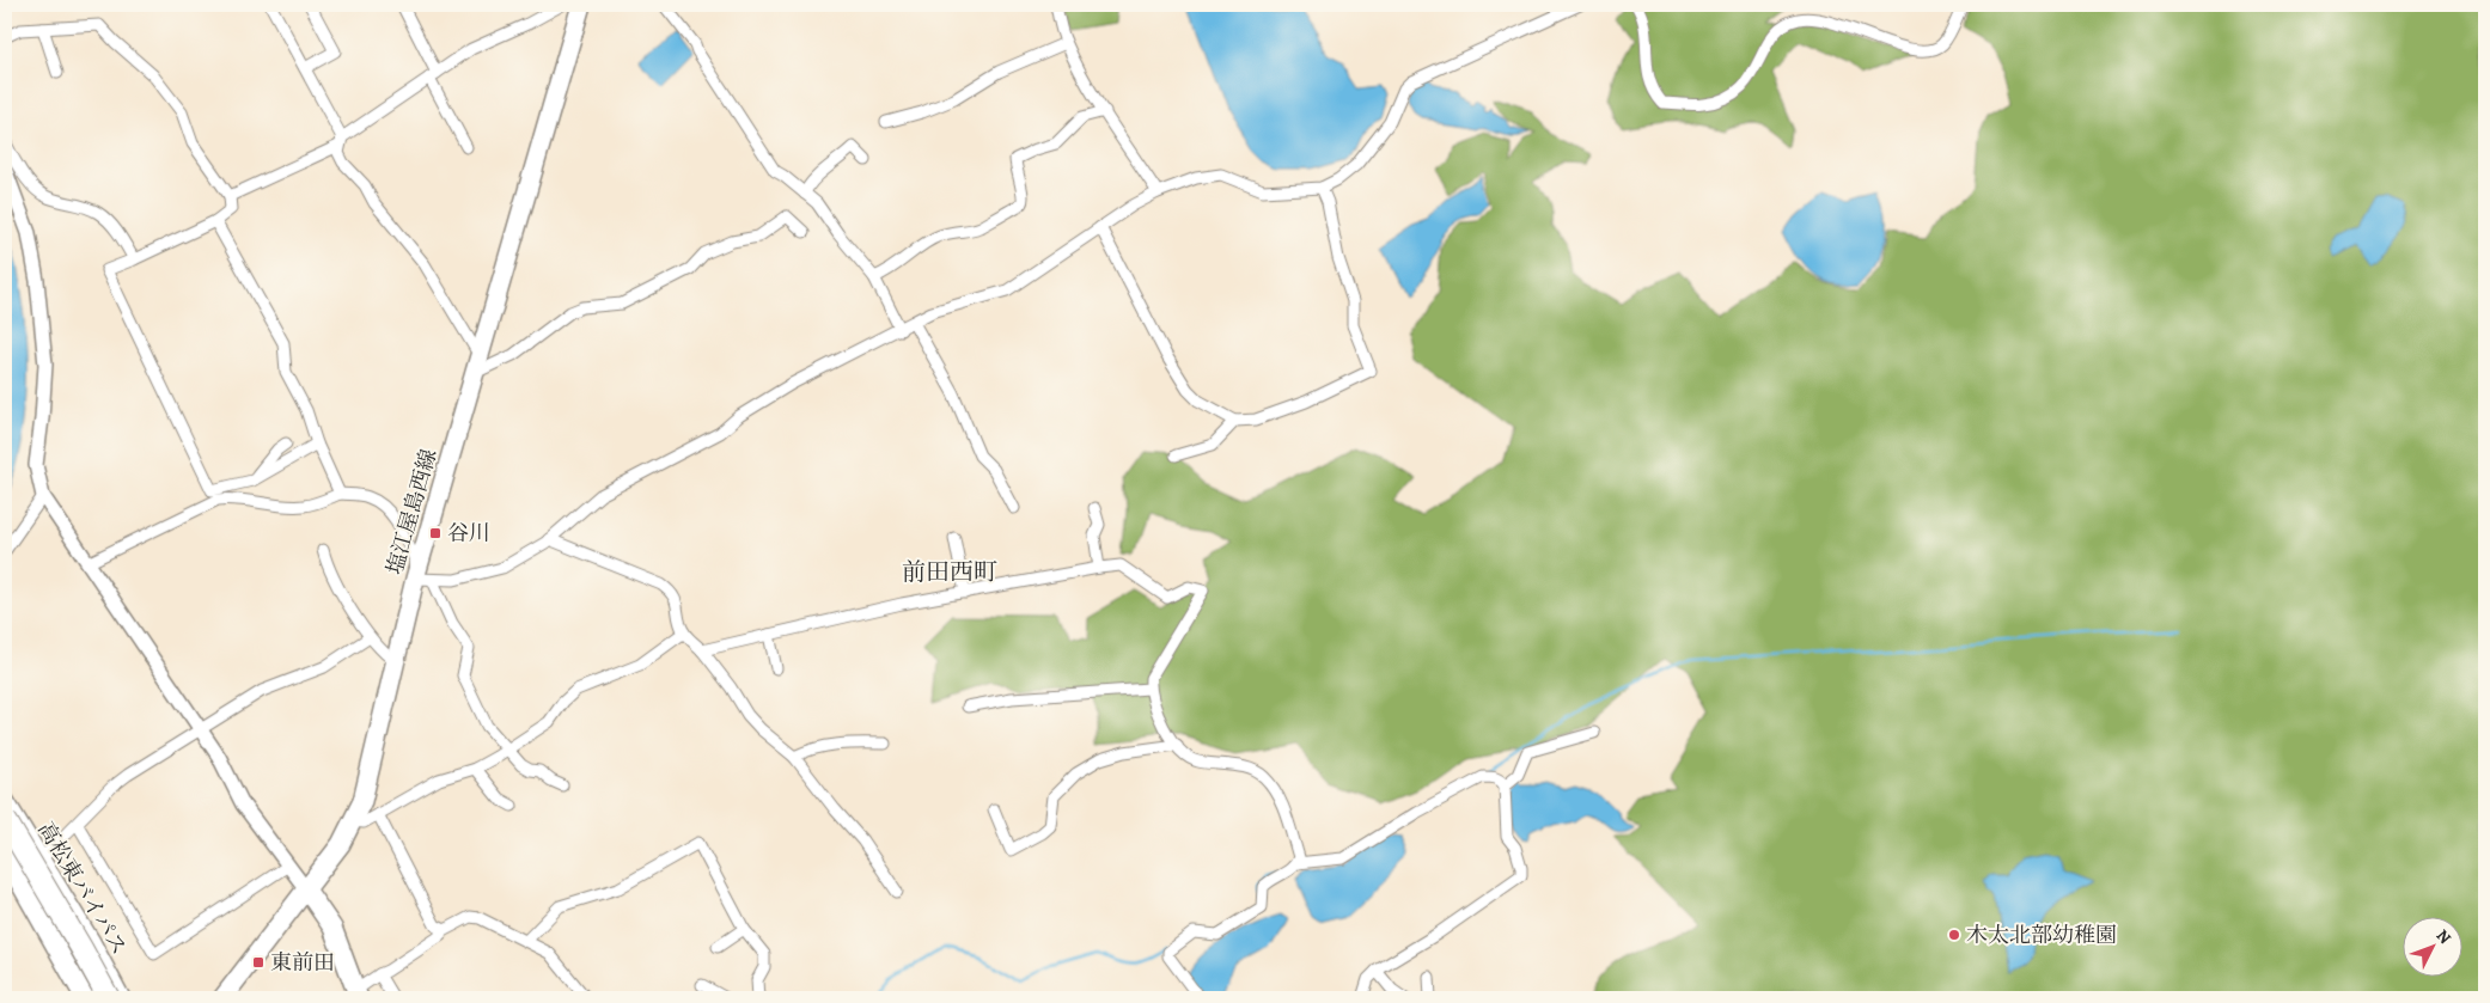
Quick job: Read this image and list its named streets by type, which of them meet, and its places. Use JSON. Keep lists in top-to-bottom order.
{
  "streets": {
    "main road": ["塩江屋島西線", "高松東バイパス"]
  },
  "districts": ["前田西町"],
  "places": {
    "transit": ["谷川", "東前田"],
    "other": ["木太北部幼稚園"]
  },
  "north": "top right"
}
